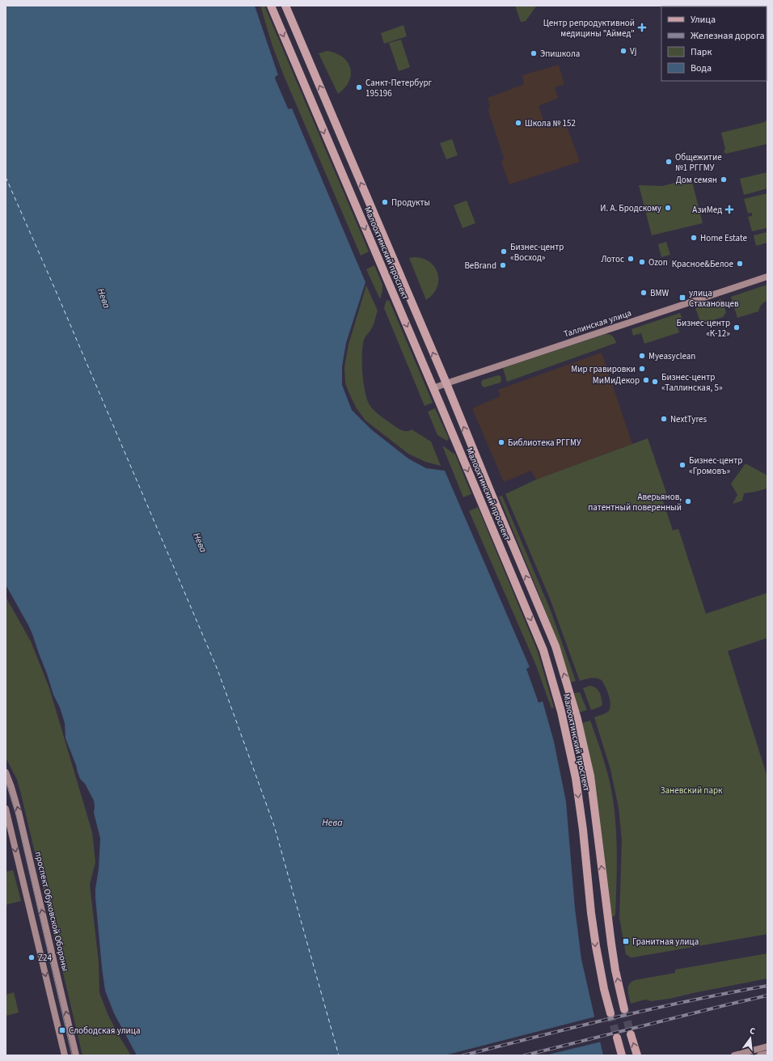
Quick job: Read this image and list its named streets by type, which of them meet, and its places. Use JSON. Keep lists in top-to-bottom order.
{
  "streets": {
    "main road": ["Малоохтинский проспект", "Таллинская улица", "проспект Обуховской Обороны"]
  },
  "crossings": [
    ["Малоохтинский проспект", "Таллинская улица"]
  ],
  "water": ["Нева"],
  "parks": ["Заневский парк"],
  "places": {
    "health": ["Центр репродуктивной медицины \"Аймед\"", "АзиМед"],
    "other": [
      "Vj",
      "Эпишкола",
      "Санкт-Петербург 195196",
      "Школа № 152",
      "Общежитие №1 РГГМУ",
      "Дом семян",
      "Продукты",
      "И. А. Бродскому",
      "Home Estate",
      "Бизнес-центр «Восход»",
      "Лотос",
      "Ozon",
      "Красное&Белое",
      "BeBrand",
      "BMW",
      "Бизнес-центр «К-12»",
      "Myeasyclean",
      "Мир гравировки",
      "МиМиДекор",
      "Бизнес-центр «Таллинская, 5»",
      "NextTyres",
      "Библиотека РГГМУ",
      "Бизнес-центр «Громовъ»",
      "Аверьянов, патентный поверенный",
      "Z24"
    ],
    "transit": ["улица Стахановцев", "Гранитная улица", "Слободская улица"]
  },
  "legend": [
    "Улица",
    "Железная дорога",
    "Парк",
    "Вода"
  ],
  "north": "top"
}
